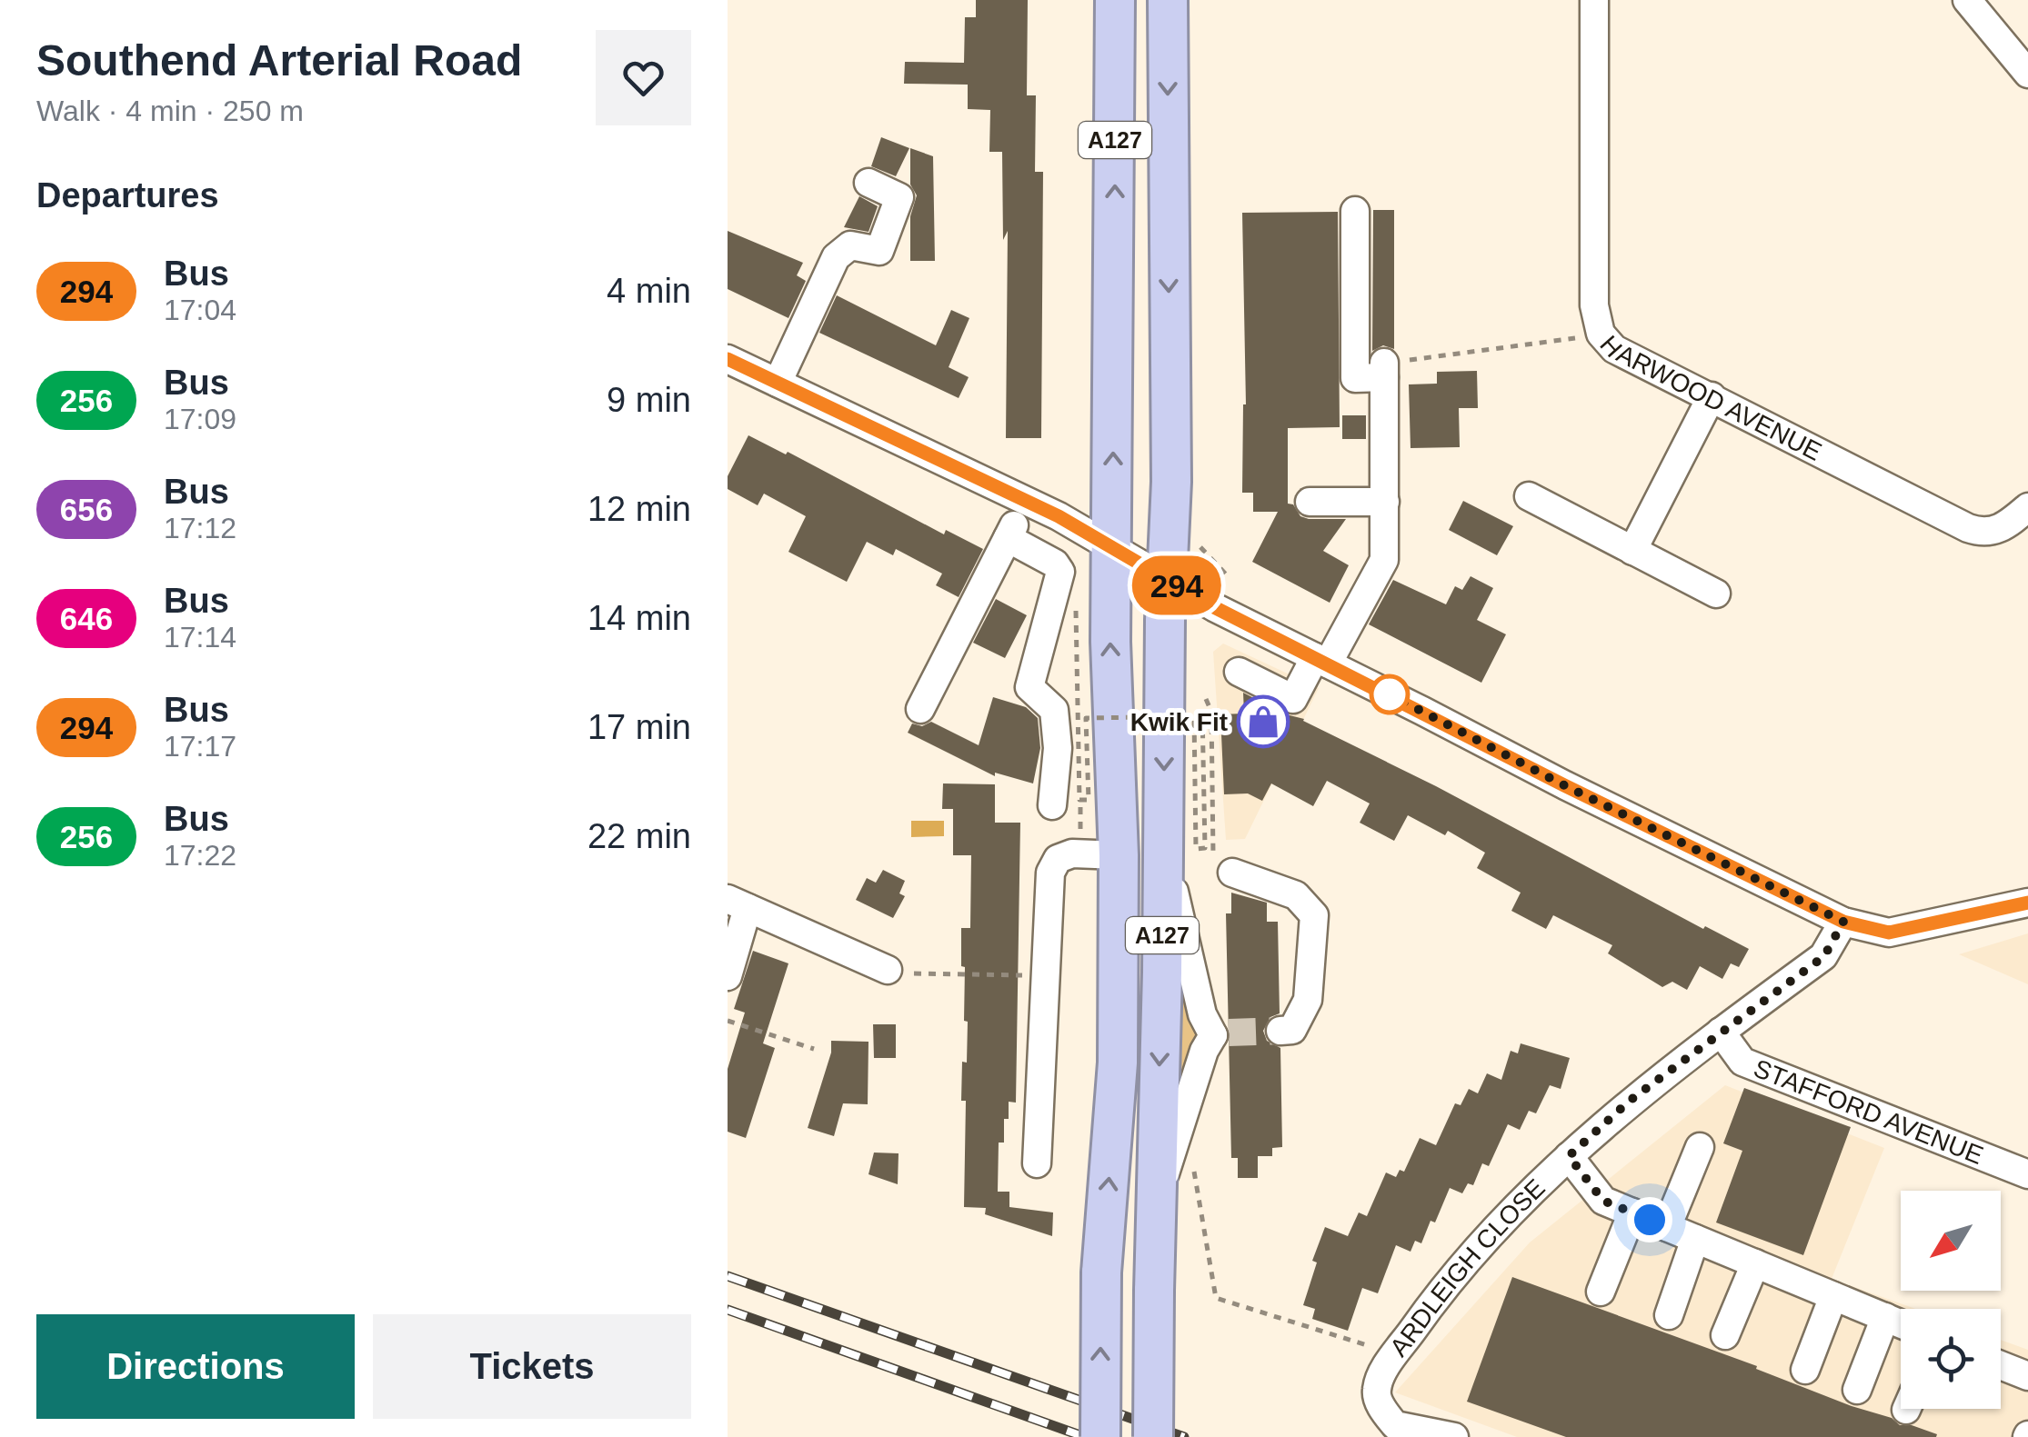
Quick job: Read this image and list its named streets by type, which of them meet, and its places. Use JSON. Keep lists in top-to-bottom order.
{
  "streets": {
    "highway": ["A127"],
    "street": ["HARWOOD AVENUE", "STAFFORD AVENUE", "ARDLEIGH CLOSE"]
  },
  "crossings": [
    ["STAFFORD AVENUE", "ARDLEIGH CLOSE"]
  ],
  "places": {
    "shop": ["Kwik Fit"]
  },
  "lines": ["bus line 294"],
  "north": "bottom left",
  "page": {
    "heading": [
      ["Southend Arterial Road", "Walk · 4 min · 250 m"],
      "Departures"
    ],
    "on_map": "294",
    "list": [
      {
        "mark": "294",
        "name": "Bus",
        "note": "17:04",
        "value": "4 min"
      },
      {
        "mark": "256",
        "name": "Bus",
        "note": "17:09",
        "value": "9 min"
      },
      {
        "mark": "656",
        "name": "Bus",
        "note": "17:12",
        "value": "12 min"
      },
      {
        "mark": "646",
        "name": "Bus",
        "note": "17:14",
        "value": "14 min"
      },
      {
        "mark": "294",
        "name": "Bus",
        "note": "17:17",
        "value": "17 min"
      },
      {
        "mark": "256",
        "name": "Bus",
        "note": "17:22",
        "value": "22 min"
      }
    ],
    "buttons": ["Directions", "Tickets"]
  }
}
